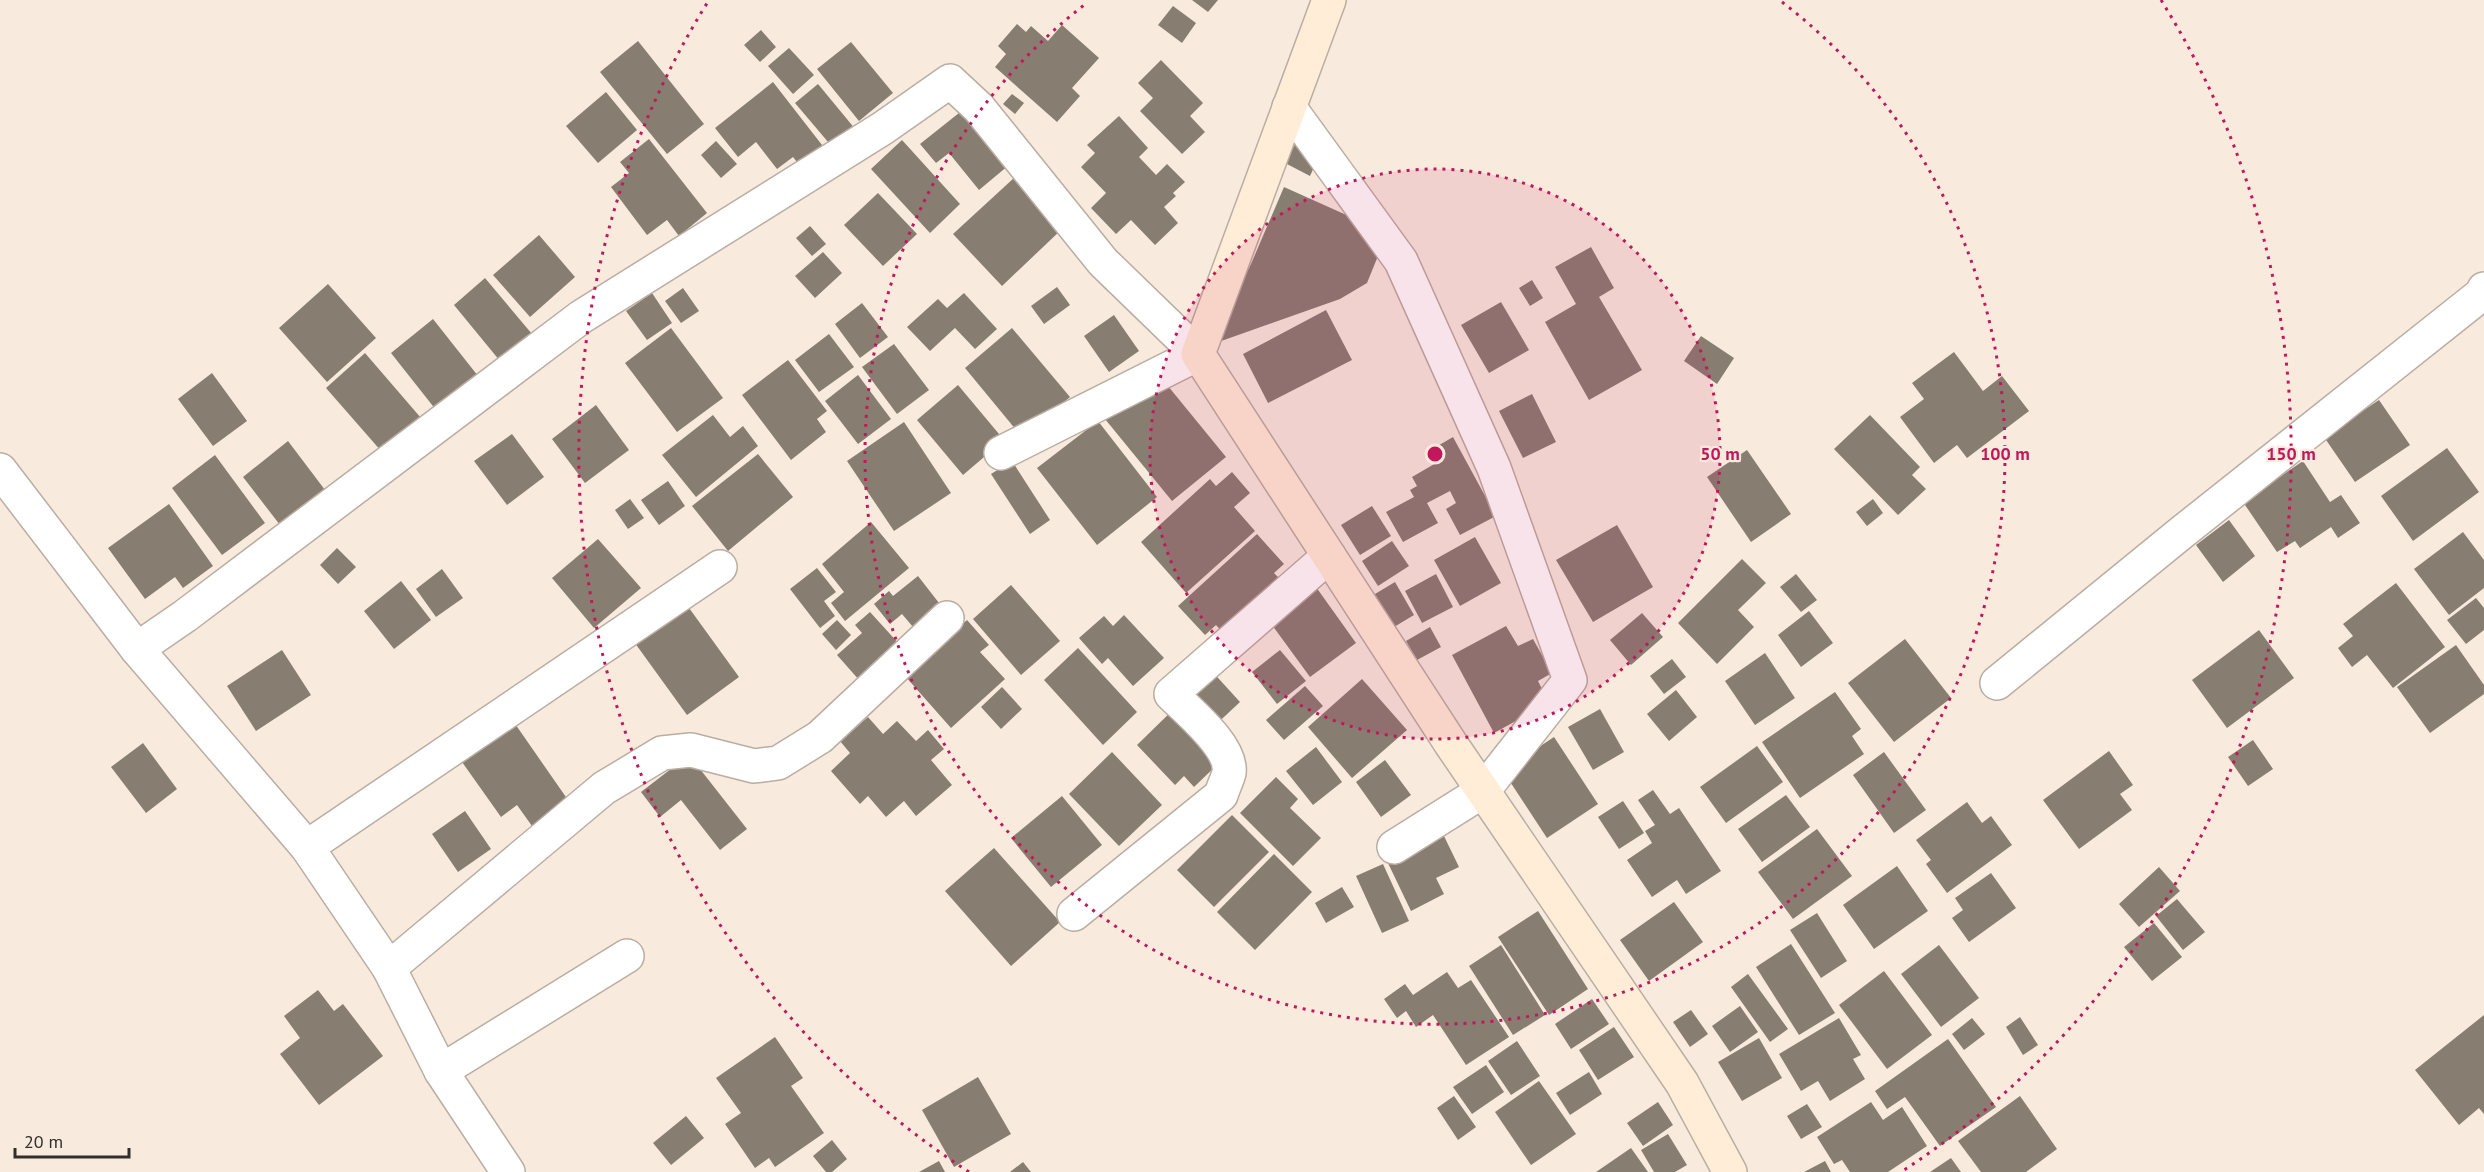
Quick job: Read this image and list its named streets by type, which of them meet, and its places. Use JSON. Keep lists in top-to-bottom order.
{
  "scale_bar": "20 m",
  "rings": ["50 m", "100 m", "150 m"]
}
